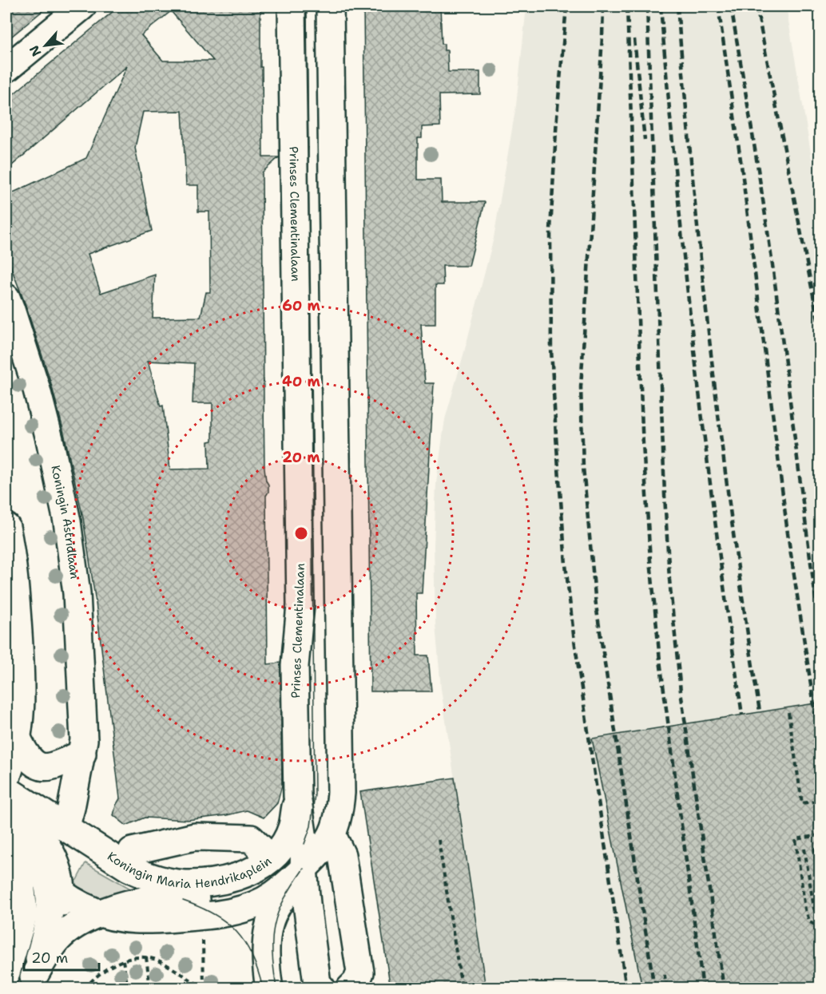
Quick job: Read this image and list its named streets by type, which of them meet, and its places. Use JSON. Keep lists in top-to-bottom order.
{
  "streets": {
    "street": ["Prinses Clementinalaan", "Koningin Astridlaan", "Koningin Maria Hendrikaplein"]
  },
  "crossings": [
    ["Prinses Clementinalaan", "Koningin Maria Hendrikaplein"],
    ["Koningin Astridlaan", "Koningin Maria Hendrikaplein"]
  ],
  "scale_bar": "20 m",
  "north": "bottom left",
  "rings": ["60 m", "40 m", "20 m"]
}
